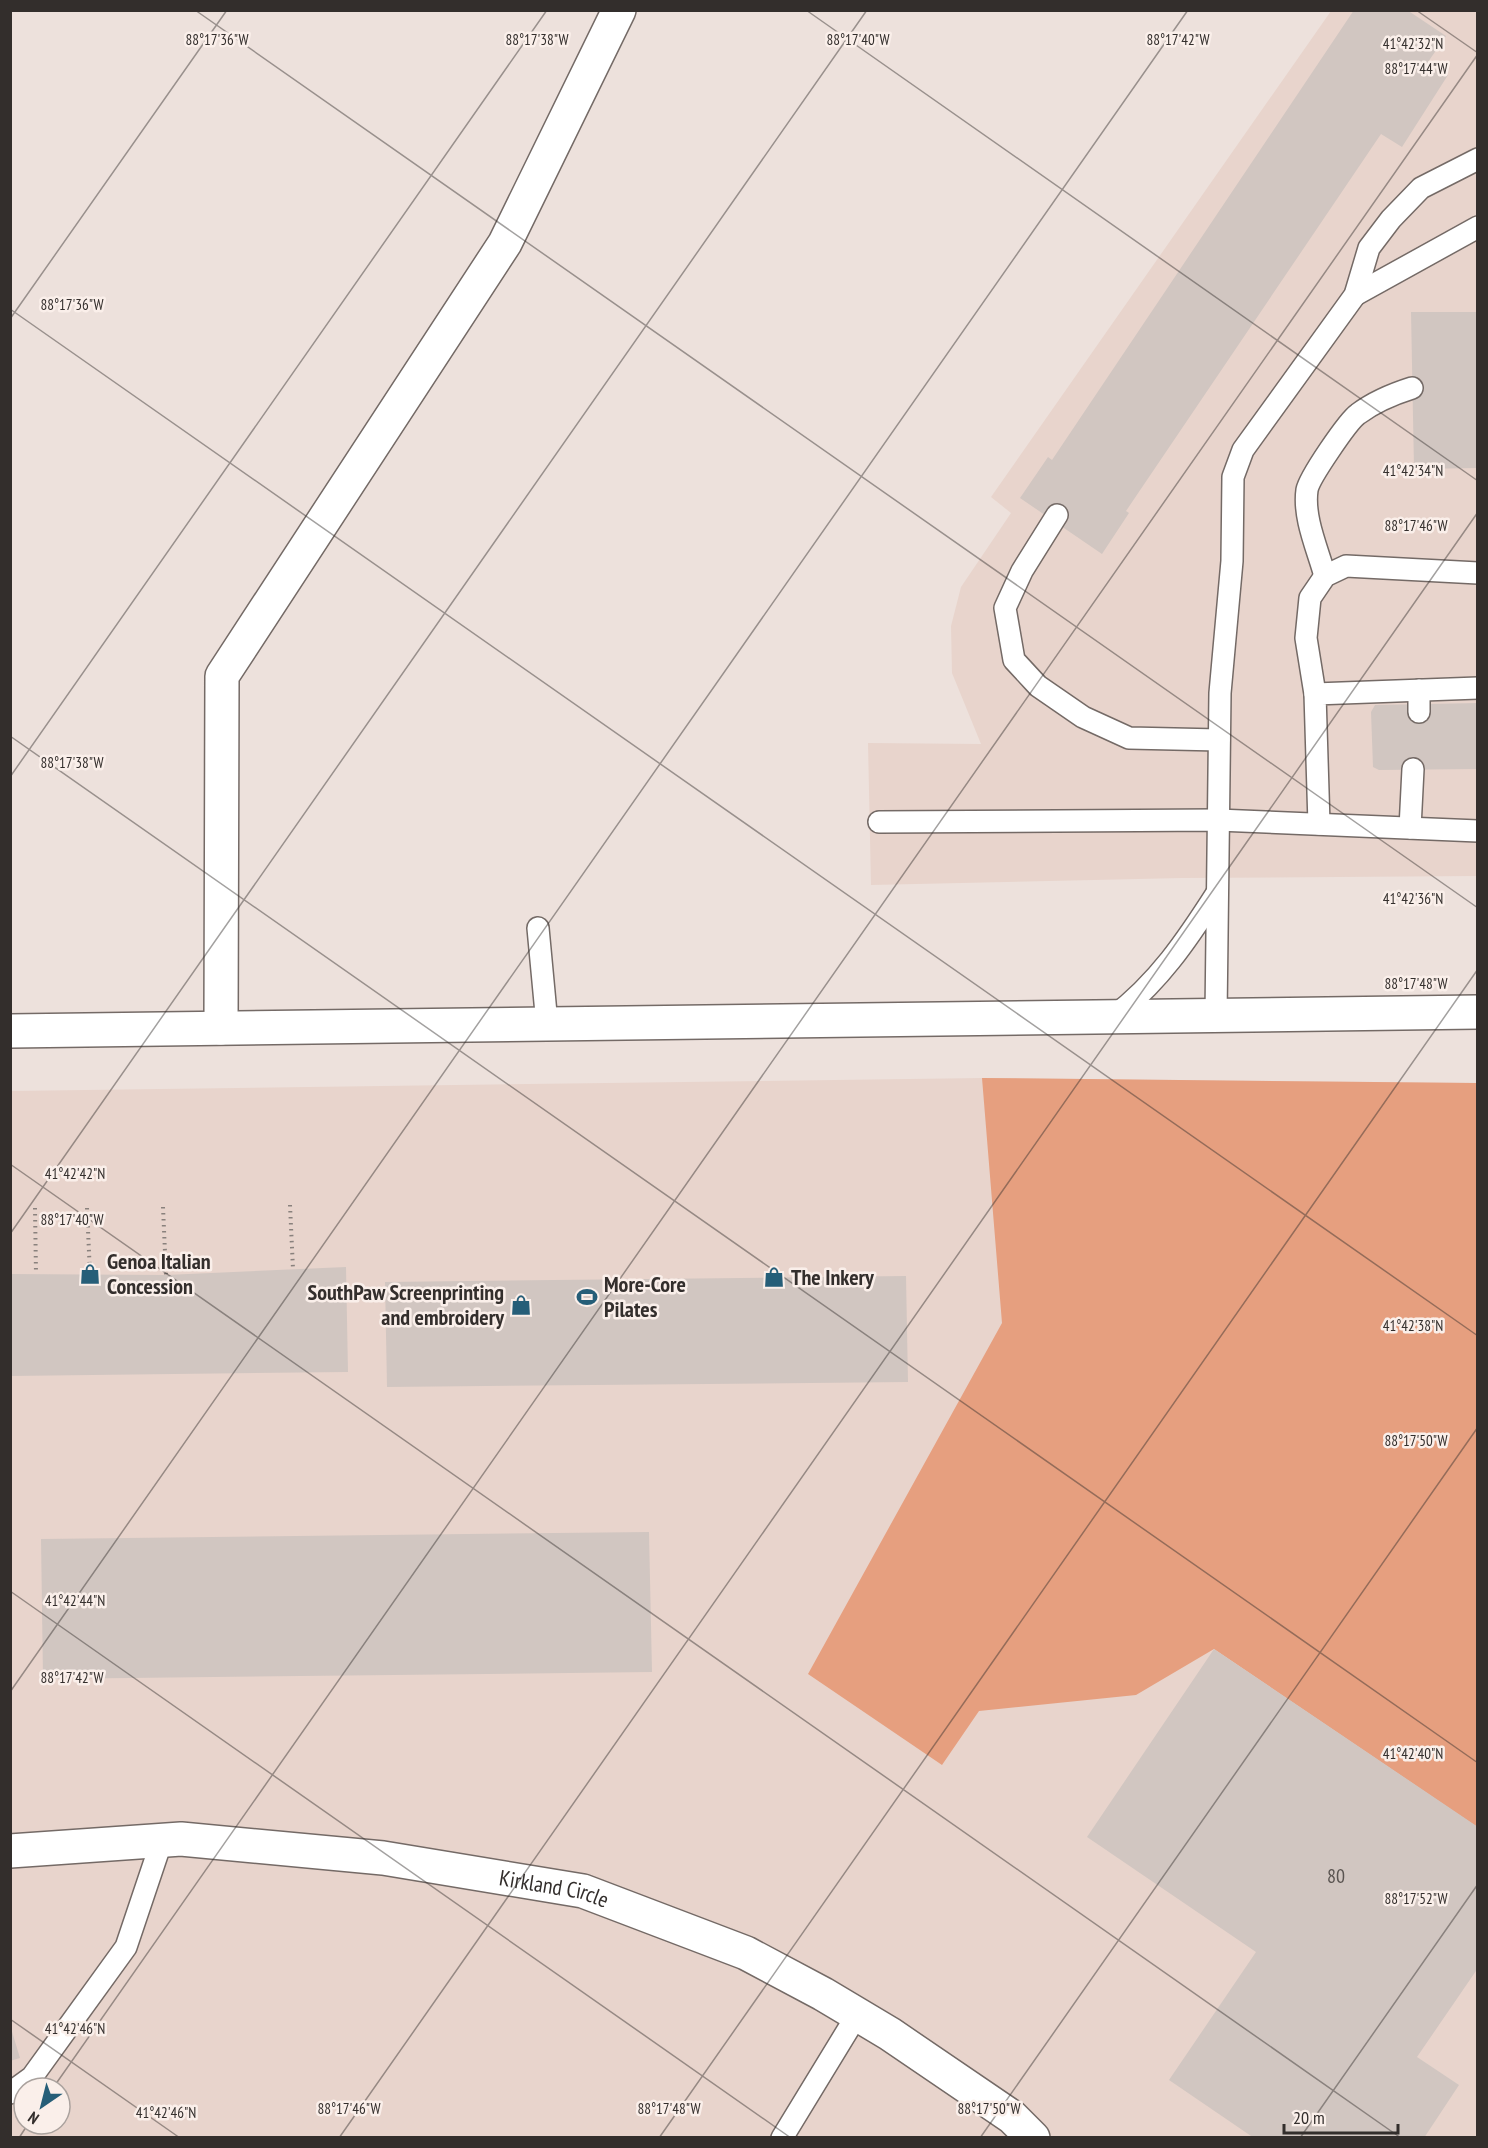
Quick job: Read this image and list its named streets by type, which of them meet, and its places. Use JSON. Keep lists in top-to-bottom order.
{
  "streets": {
    "street": ["Kirkland Circle"]
  },
  "places": {
    "shop": ["Genoa Italian Concession", "The Inkery", "SouthPaw Screenprinting and embroidery"],
    "sports": ["More-Core Pilates"]
  },
  "house_numbers": ["80"],
  "scale_bar": "20 m",
  "north": "bottom left",
  "coordinates": [
    "88°17'36\"W",
    "88°17'38\"W",
    "88°17'40\"W",
    "88°17'42\"W",
    "41°42'32\"N",
    "88°17'44\"W",
    "41°42'34\"N",
    "88°17'46\"W",
    "41°42'36\"N",
    "88°17'48\"W",
    "41°42'42\"N",
    "41°42'38\"N",
    "88°17'50\"W",
    "41°42'44\"N",
    "41°42'40\"N",
    "88°17'52\"W",
    "41°42'46\"N"
  ]
}
